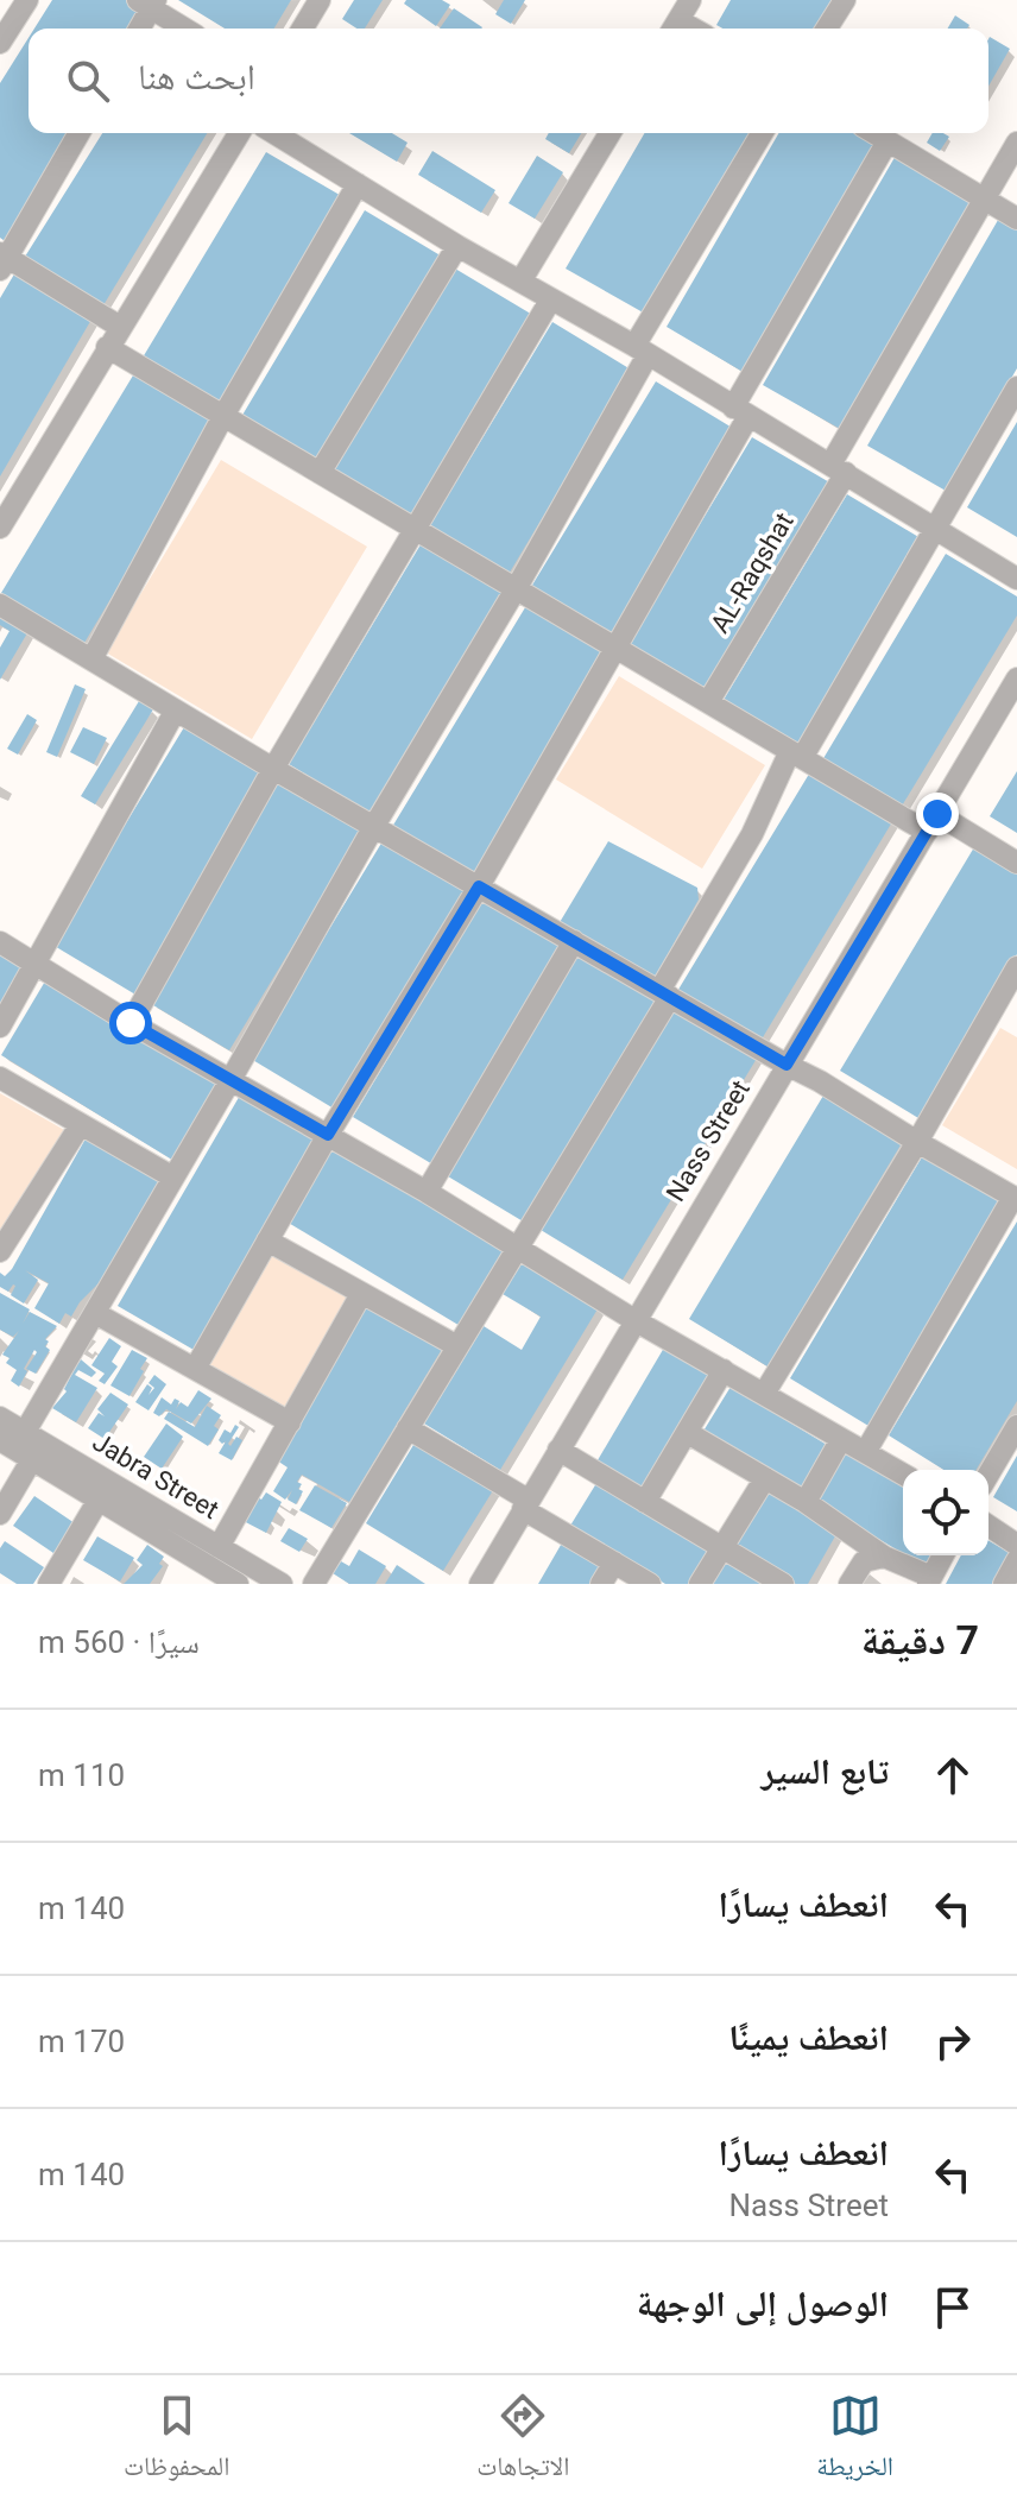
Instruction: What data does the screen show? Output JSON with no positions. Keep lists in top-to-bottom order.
{
  "streets": {
    "street": ["AL-Raqshat", "Nass Street", "Jabra Street"]
  },
  "page": {
    "search": "ابحث هنا",
    "heading": ["7 دقيقة", "سيرًا · 560 m"],
    "list": [
      ["تابع السير", "110 m"],
      ["انعطف يسارًا", "140 m"],
      ["انعطف يمينًا", "170 m"],
      ["انعطف يسارًا", "Nass Street", "140 m"],
      "الوصول إلى الوجهة"
    ],
    "nav": ["الخريطة", "الاتجاهات", "المحفوظات"]
  }
}
